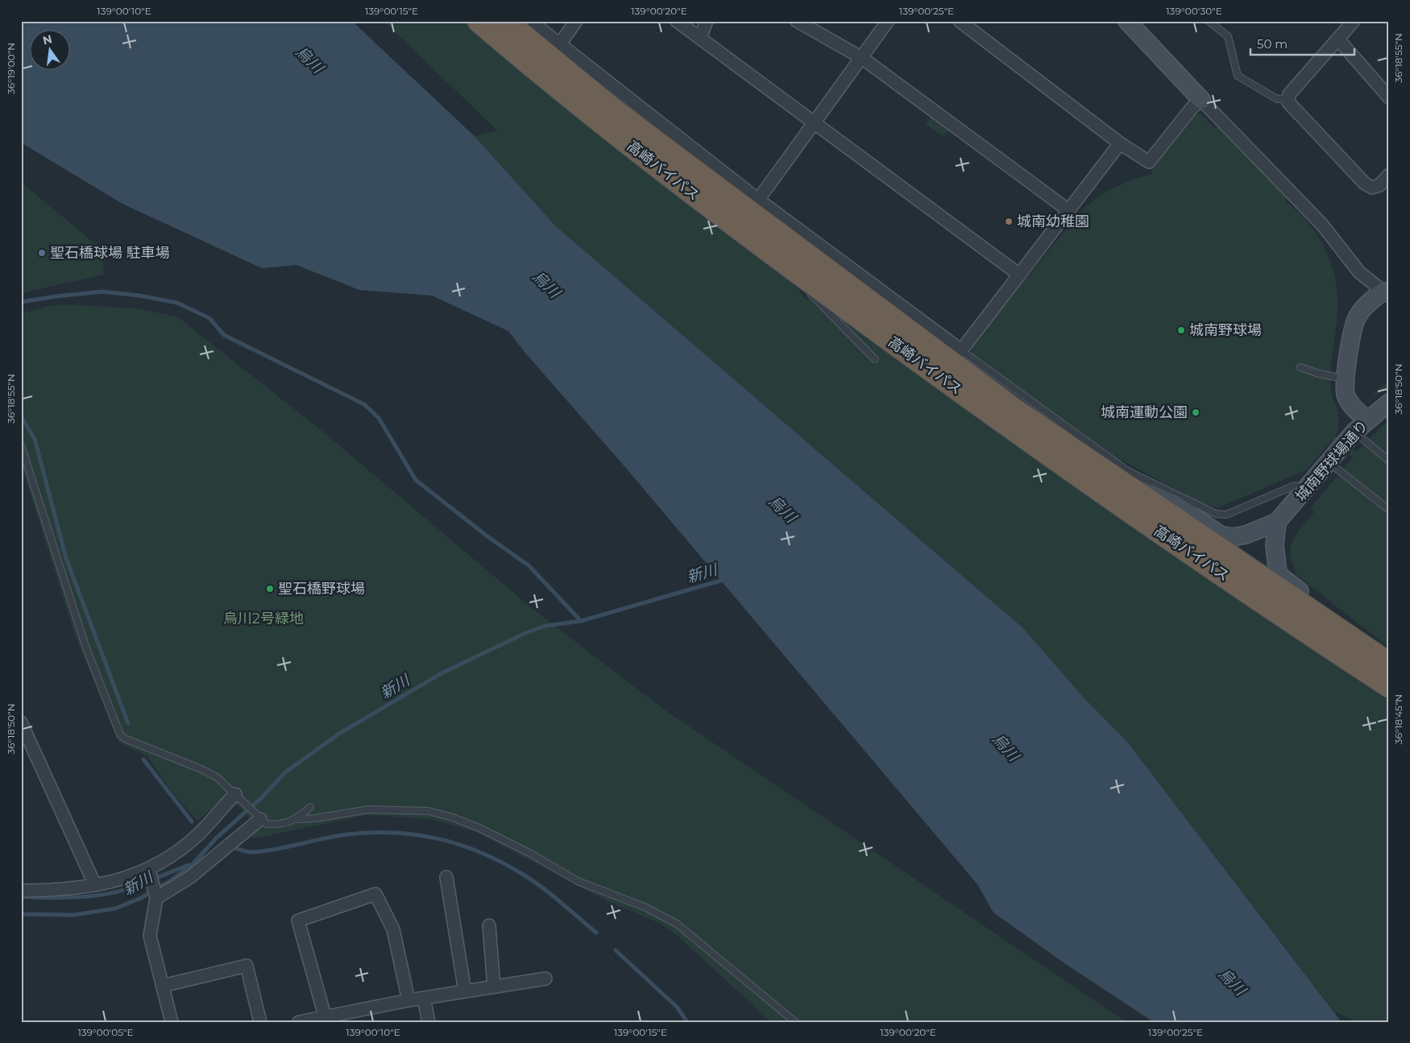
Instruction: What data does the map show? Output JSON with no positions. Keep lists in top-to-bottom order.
{
  "streets": {
    "highway": ["高崎バイパス"],
    "street": ["城南野球場通り"]
  },
  "water": ["烏川", "新川"],
  "parks": ["烏川2号緑地"],
  "places": [
    "城南幼稚園",
    "聖石橋球場 駐車場",
    "城南野球場",
    "城南運動公園",
    "聖石橋野球場"
  ],
  "scale_bar": "50 m",
  "north": "top",
  "coordinates": [
    "139°00'10\"E",
    "139°00'15\"E",
    "139°00'20\"E",
    "139°00'25\"E",
    "139°00'30\"E",
    "36°18'55\"N",
    "36°19'00\"N",
    "36°18'50\"N",
    "36°18'45\"N",
    "139°00'05\"E"
  ]
}
